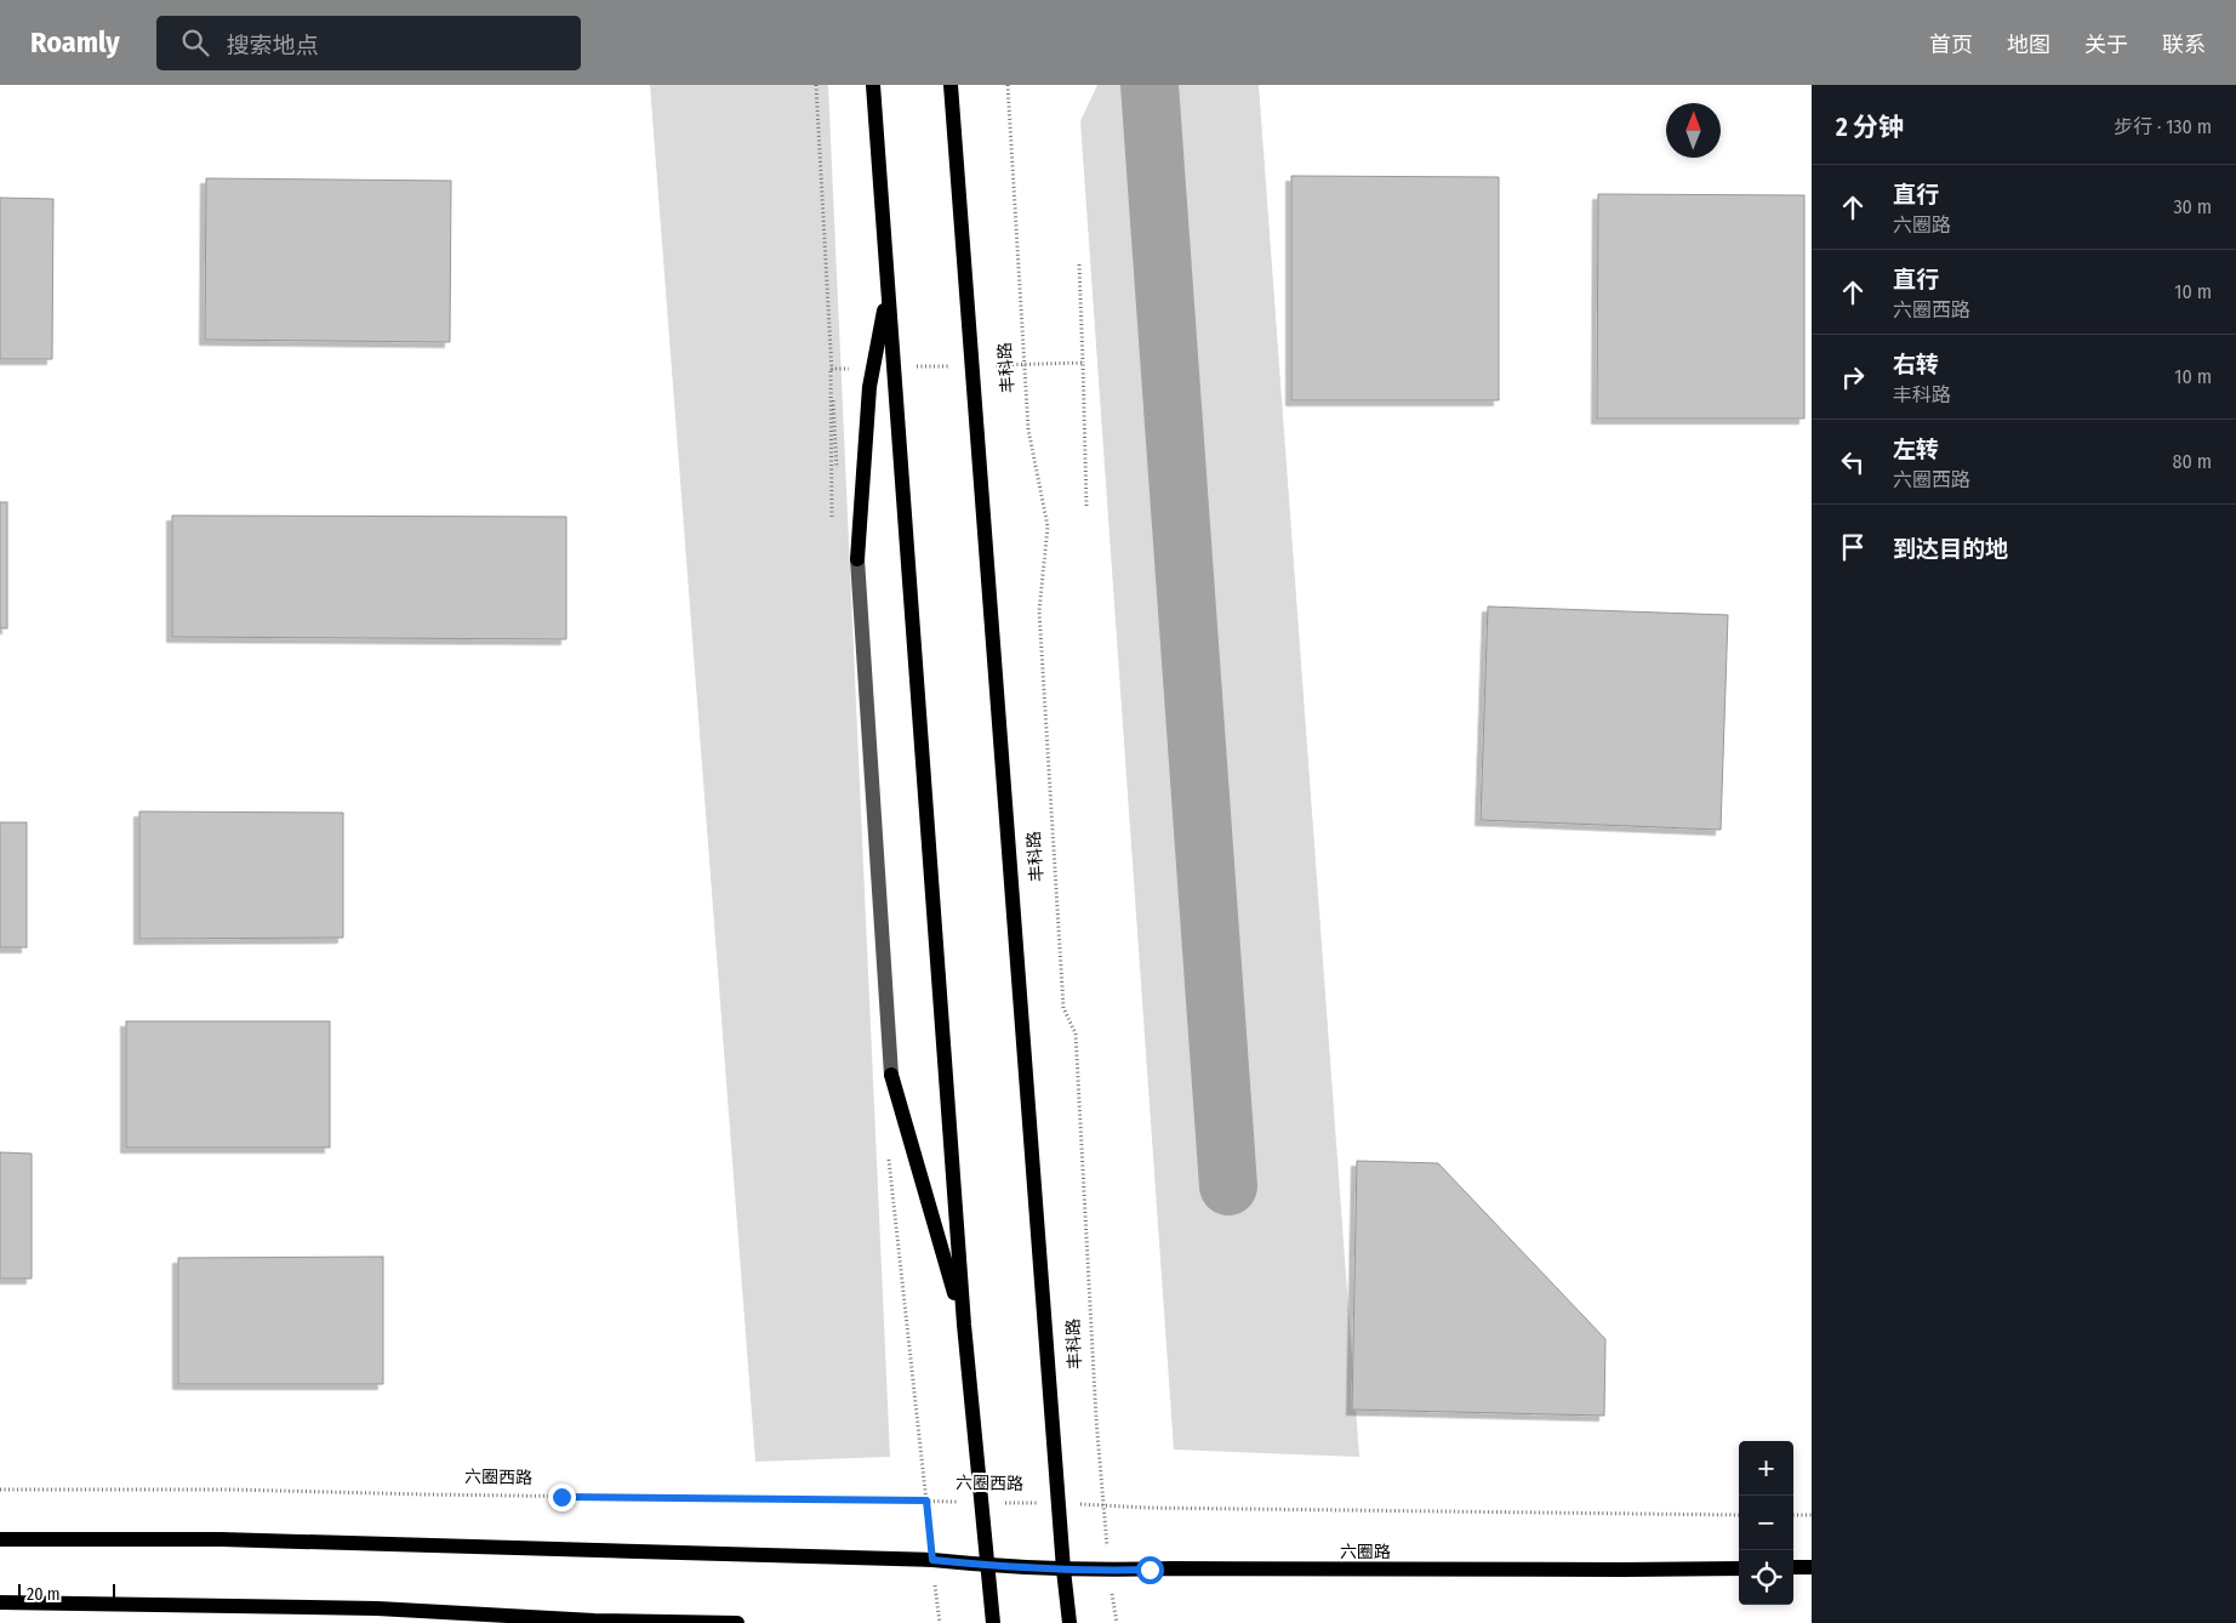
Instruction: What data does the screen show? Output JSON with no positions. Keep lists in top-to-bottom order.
{
  "streets": {
    "main road": ["丰科路", "六圈路"],
    "path": ["六圈西路"]
  },
  "crossings": [
    ["丰科路", "六圈西路"],
    ["丰科路", "六圈路"]
  ],
  "scale_bar": "20 m",
  "north": "top",
  "page": {
    "header": "Roamly",
    "search": "搜索地点",
    "nav": [
      "首页",
      "地图",
      "关于",
      "联系"
    ],
    "heading": ["2 分钟", "步行 · 130 m"],
    "list": [
      ["直行", "六圈路", "30 m"],
      ["直行", "六圈西路", "10 m"],
      ["右转", "丰科路", "10 m"],
      ["左转", "六圈西路", "80 m"],
      "到达目的地"
    ],
    "map_buttons": ["+", "−"],
    "scale": "20 m"
  }
}
